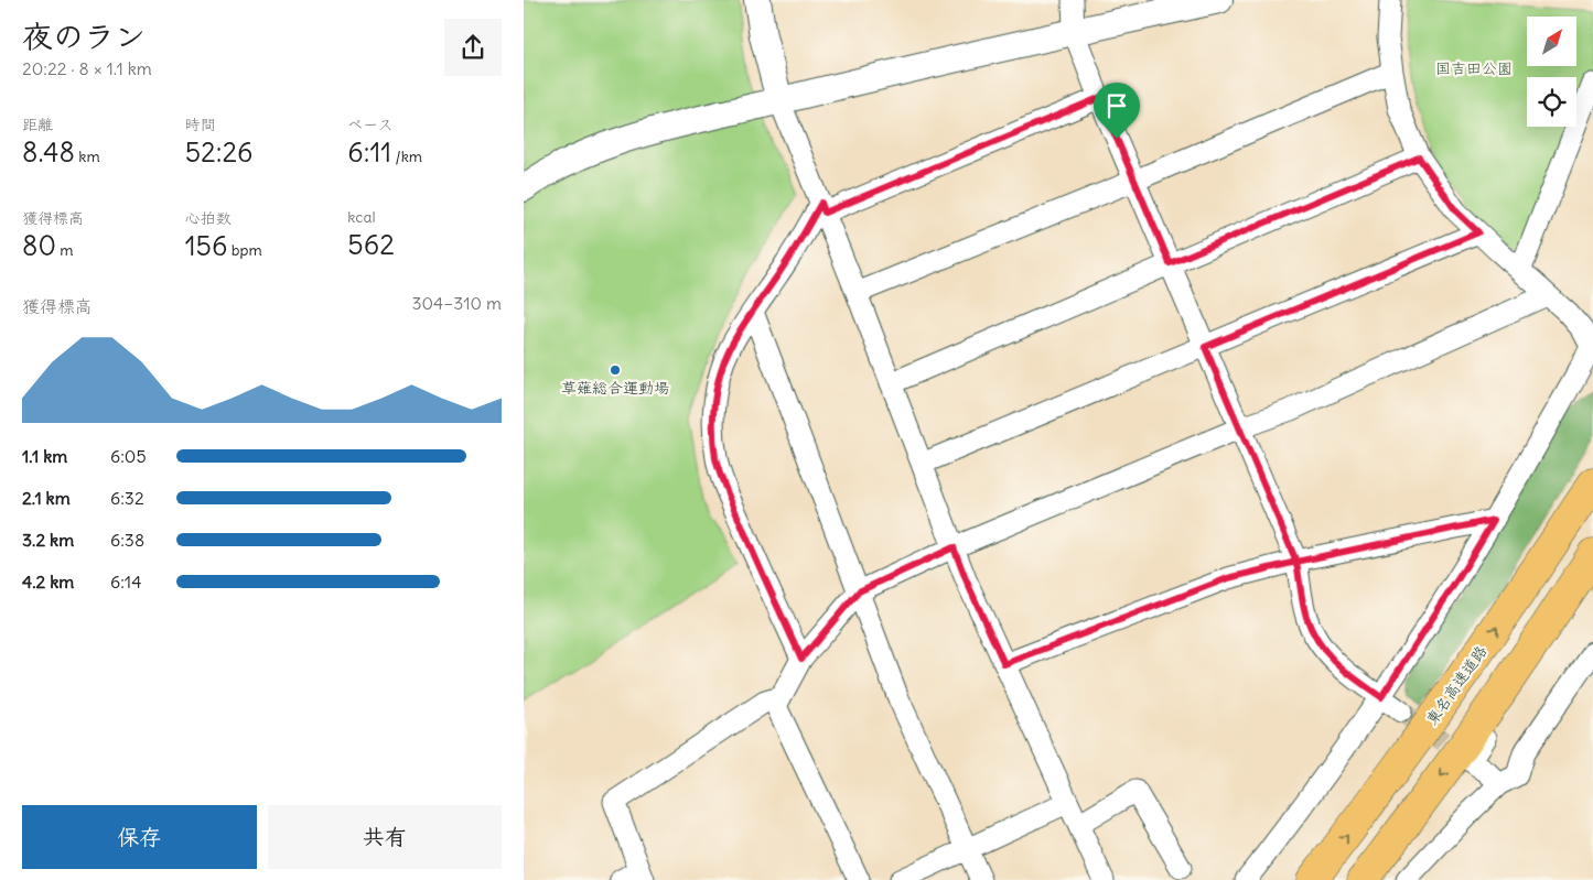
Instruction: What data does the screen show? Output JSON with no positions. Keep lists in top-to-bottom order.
{
  "streets": {
    "highway": ["東名高速道路"]
  },
  "parks": ["国吉田公園"],
  "places": ["草薙総合運動場"],
  "north": "top right",
  "page": {
    "heading": ["夜のラン", "20:22 · 8 × 1.1 km"],
    "stats": [
      ["距離", "8.48 km"],
      ["時間", "52:26"],
      ["ペース", "6:11 /km"],
      ["獲得標高", "80 m"],
      ["心拍数", "156 bpm"],
      ["kcal", "562"]
    ],
    "chart": ["獲得標高", "304–310 m"],
    "list": [
      {
        "name": "1.1 km",
        "note": "6:05"
      },
      {
        "name": "2.1 km",
        "note": "6:32"
      },
      {
        "name": "3.2 km",
        "note": "6:38"
      },
      {
        "name": "4.2 km",
        "note": "6:14"
      }
    ],
    "buttons": ["保存", "共有"]
  }
}
